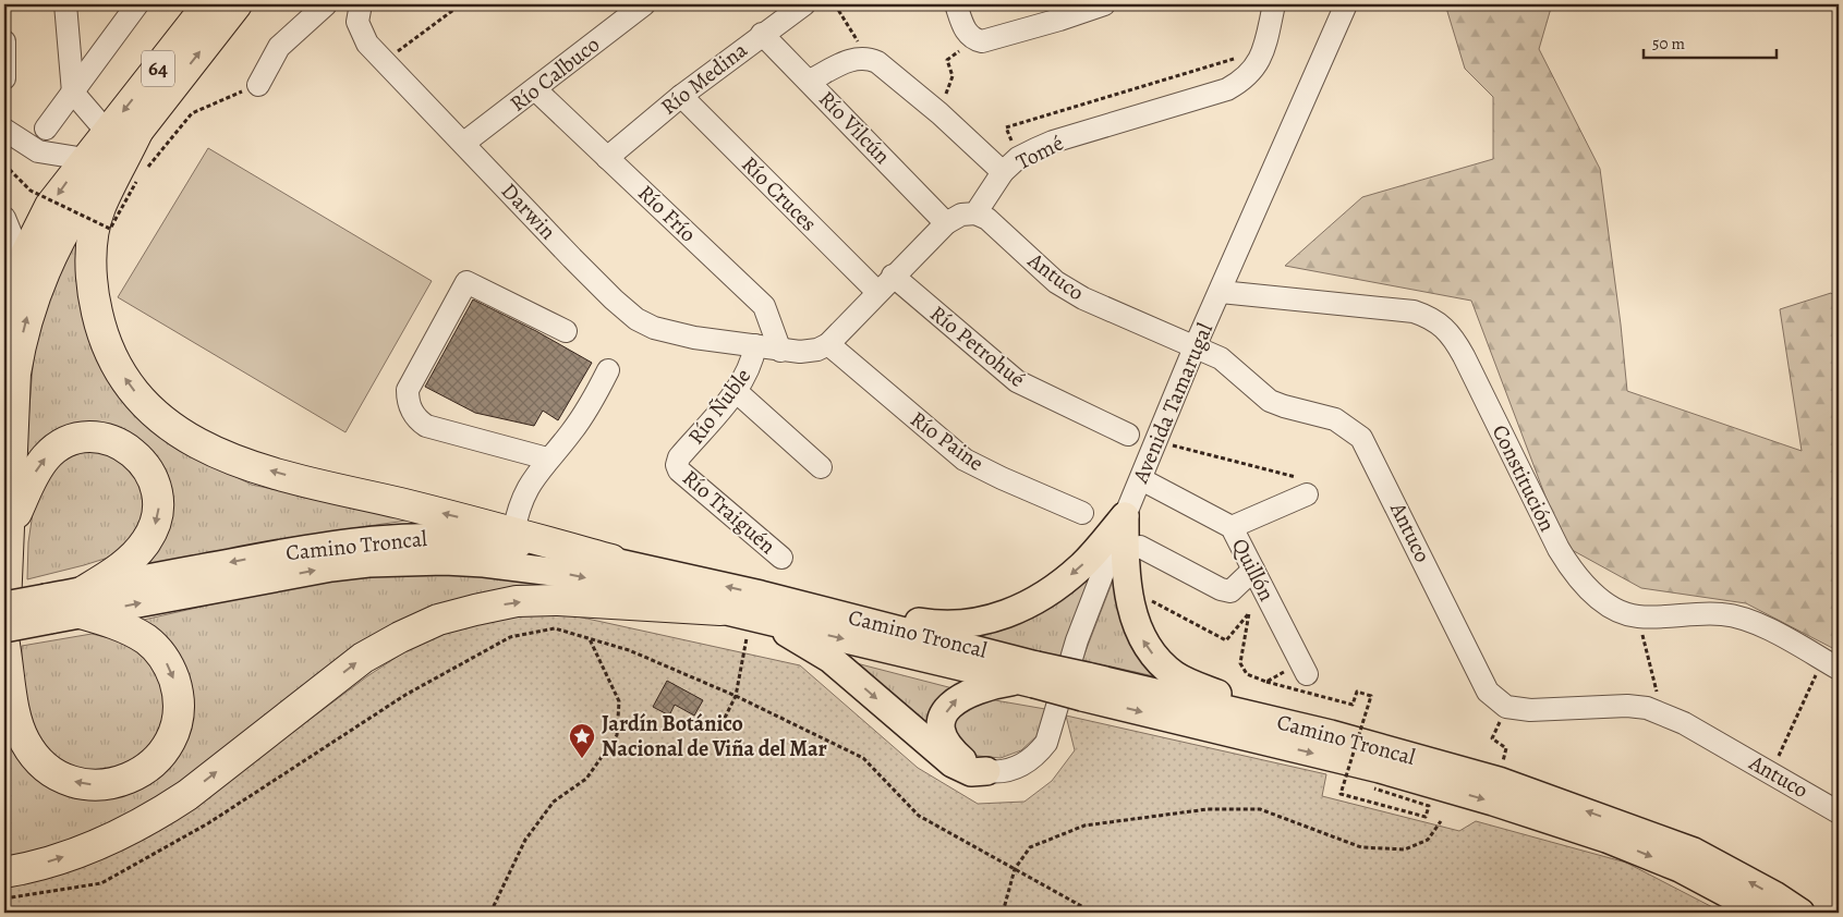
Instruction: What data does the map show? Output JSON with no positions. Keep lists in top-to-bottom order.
{
  "streets": {
    "highway": ["64"],
    "main road": ["Camino Troncal"],
    "street": [
      "Río Calbuco",
      "Río Medina",
      "Río Vilcún",
      "Tomé",
      "Río Cruces",
      "Darwin",
      "Río Frío",
      "Antuco",
      "Río Petrohué",
      "Avenida Tamarugal",
      "Río Ñuble",
      "Río Paine",
      "Constitución",
      "Río Traiguén",
      "Quillón"
    ]
  },
  "crossings": [
    ["64", "Camino Troncal"],
    ["Río Calbuco", "Darwin"],
    ["Río Calbuco", "Río Frío"],
    ["Río Medina", "Río Vilcún"],
    ["Río Medina", "Río Cruces"],
    ["Río Medina", "Río Frío"],
    ["Tomé", "Antuco"],
    ["Darwin", "Río Ñuble"],
    ["Antuco", "Avenida Tamarugal"],
    ["Avenida Tamarugal", "Constitución"],
    ["Avenida Tamarugal", "Quillón"],
    ["Río Ñuble", "Río Traiguén"]
  ],
  "places": {
    "place": ["Jardín Botánico Nacional de Viña del Mar"]
  },
  "scale_bar": "50 m"
}
